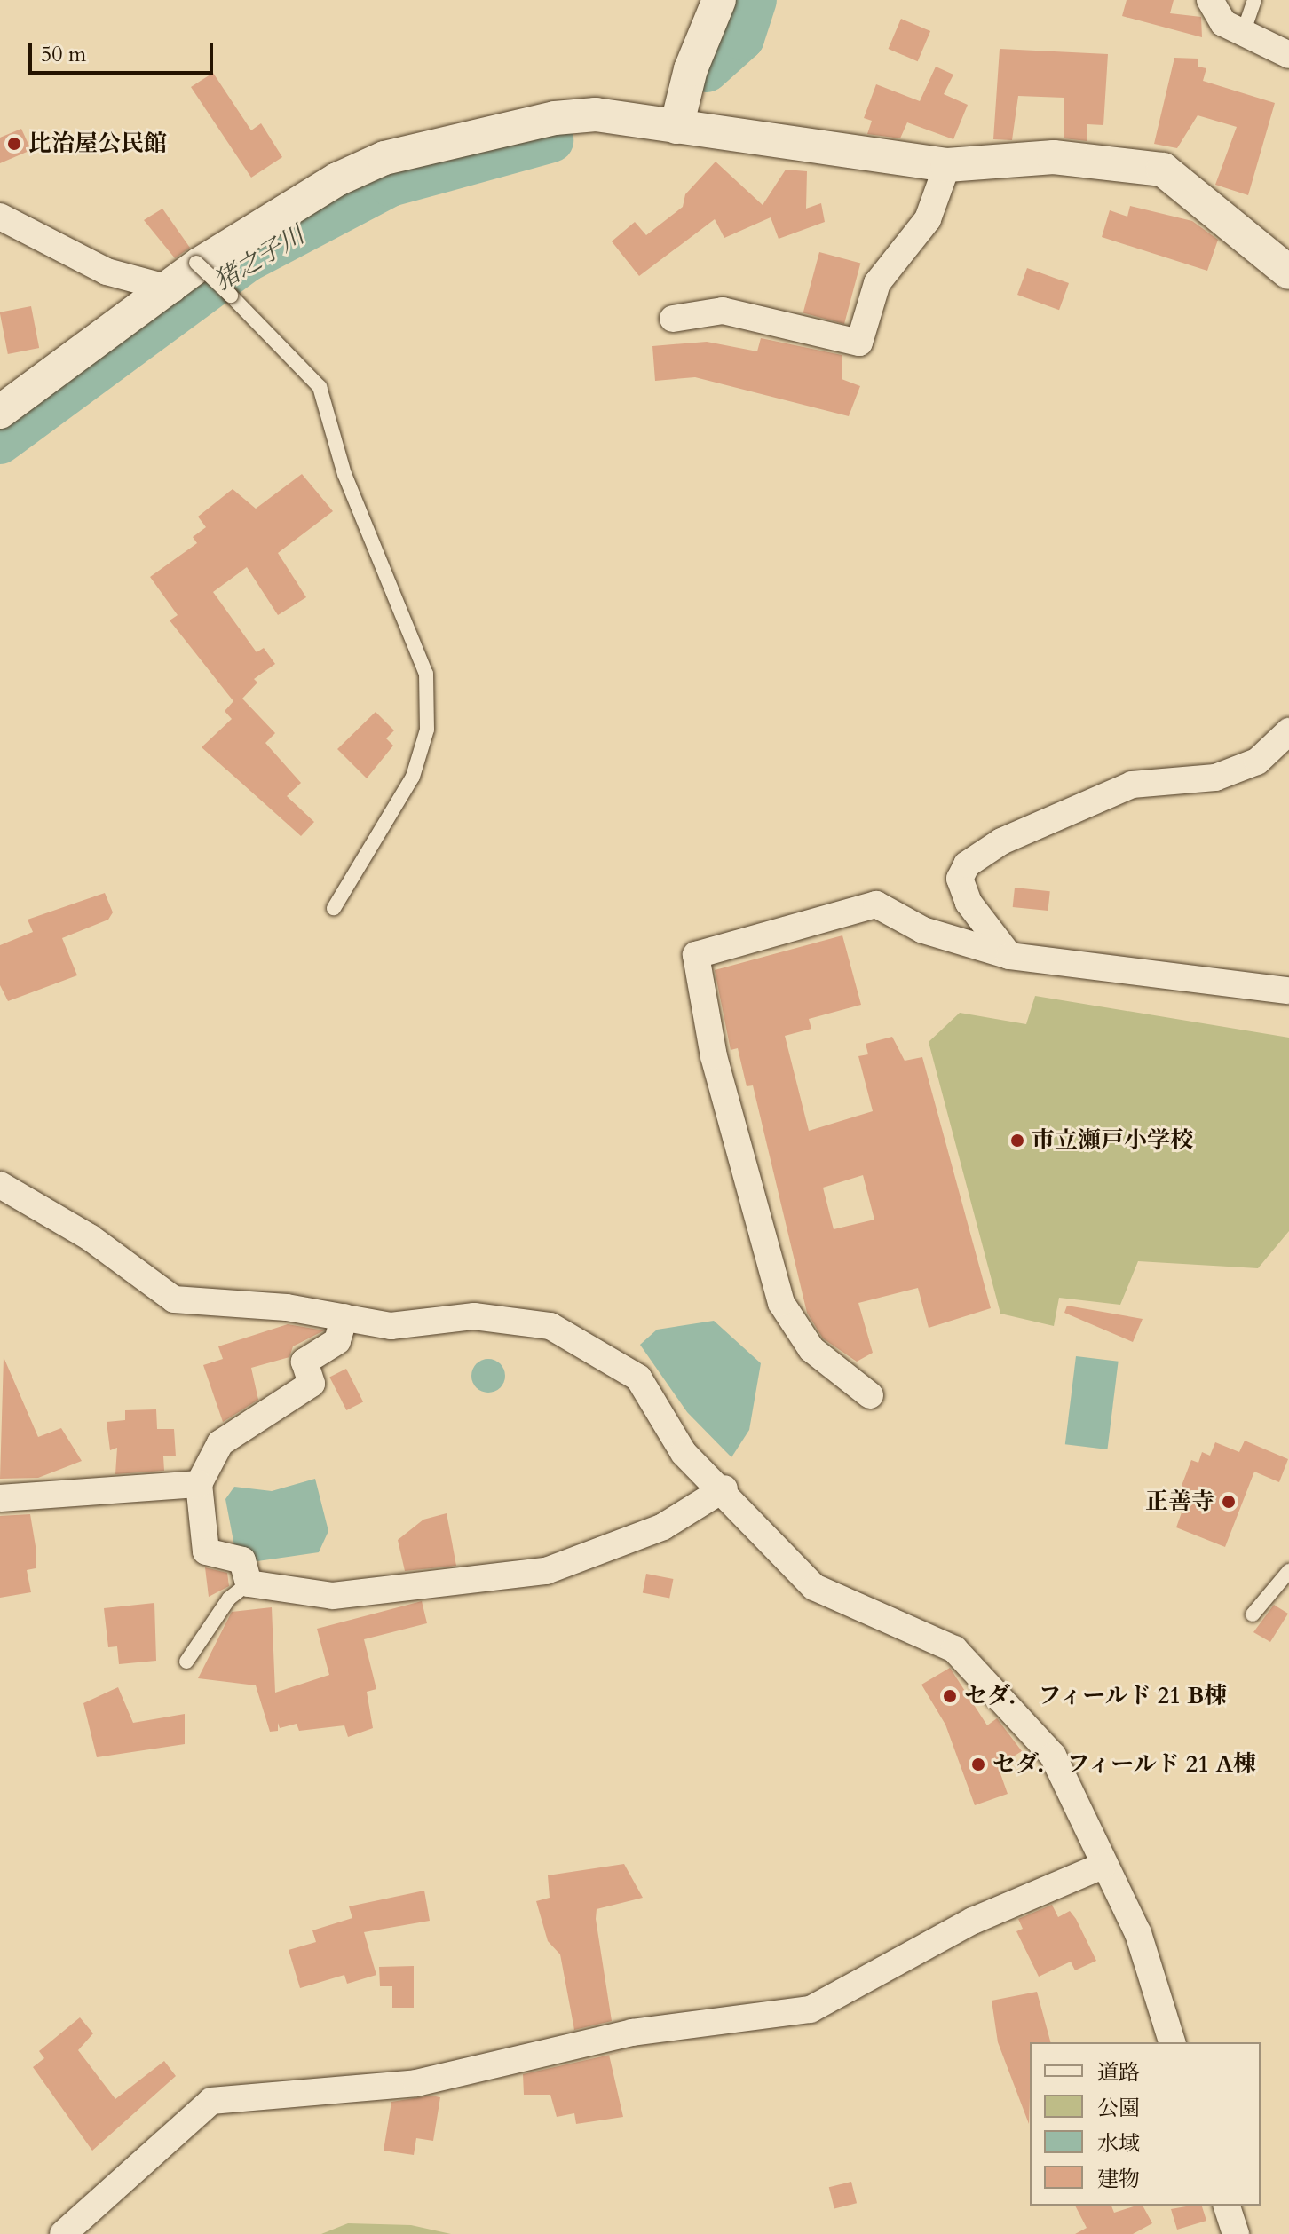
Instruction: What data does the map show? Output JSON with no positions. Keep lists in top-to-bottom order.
{
  "water": ["猪之子川"],
  "places": [
    "比治屋公民館",
    "市立瀬戸小学校",
    "正善寺",
    "セダ． フィールド 21 B棟",
    "セダ． フィールド 21 A棟"
  ],
  "legend": [
    "道路",
    "公園",
    "水域",
    "建物"
  ],
  "scale_bar": "50 m"
}
